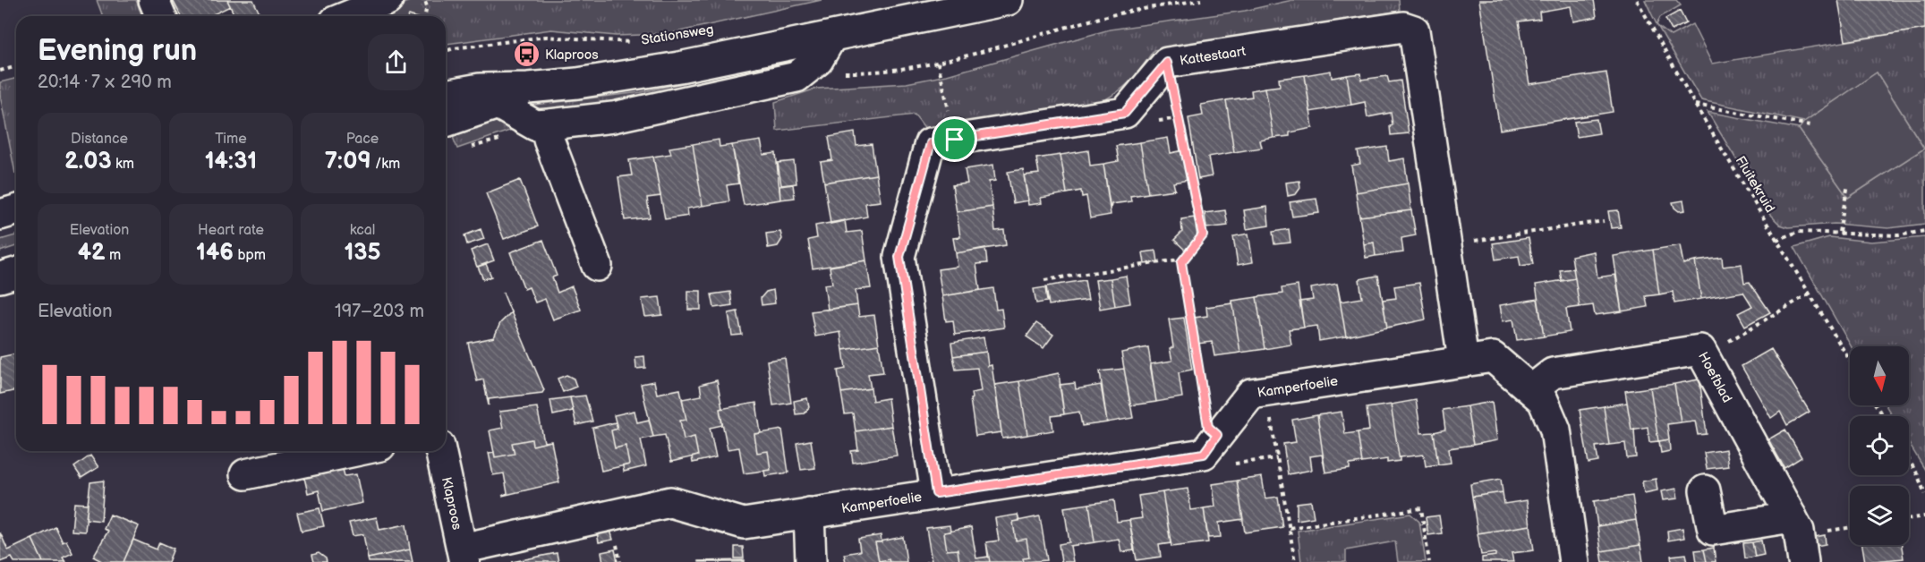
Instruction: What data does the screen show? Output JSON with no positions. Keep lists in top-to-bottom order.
{
  "streets": {
    "street": [
      "Kattestaart",
      "Hoefblad",
      "Kamperfoelie",
      "Klaproos"
    ],
    "path": ["Stationsweg", "Fluitekruid"]
  },
  "crossings": [
    ["Kattestaart", "Kamperfoelie"],
    ["Hoefblad", "Kamperfoelie"],
    ["Kamperfoelie", "Klaproos"]
  ],
  "places": {
    "bus stop": ["Klaproos"]
  },
  "north": "bottom",
  "page": {
    "heading": ["Evening run", "20:14 · 7 × 290 m"],
    "stats": [
      ["Distance", "2.03 km"],
      ["Time", "14:31"],
      ["Pace", "7:09 /km"],
      ["Elevation", "42 m"],
      ["Heart rate", "146 bpm"],
      ["kcal", "135"]
    ],
    "chart": ["Elevation", "197–203 m"]
  }
}
